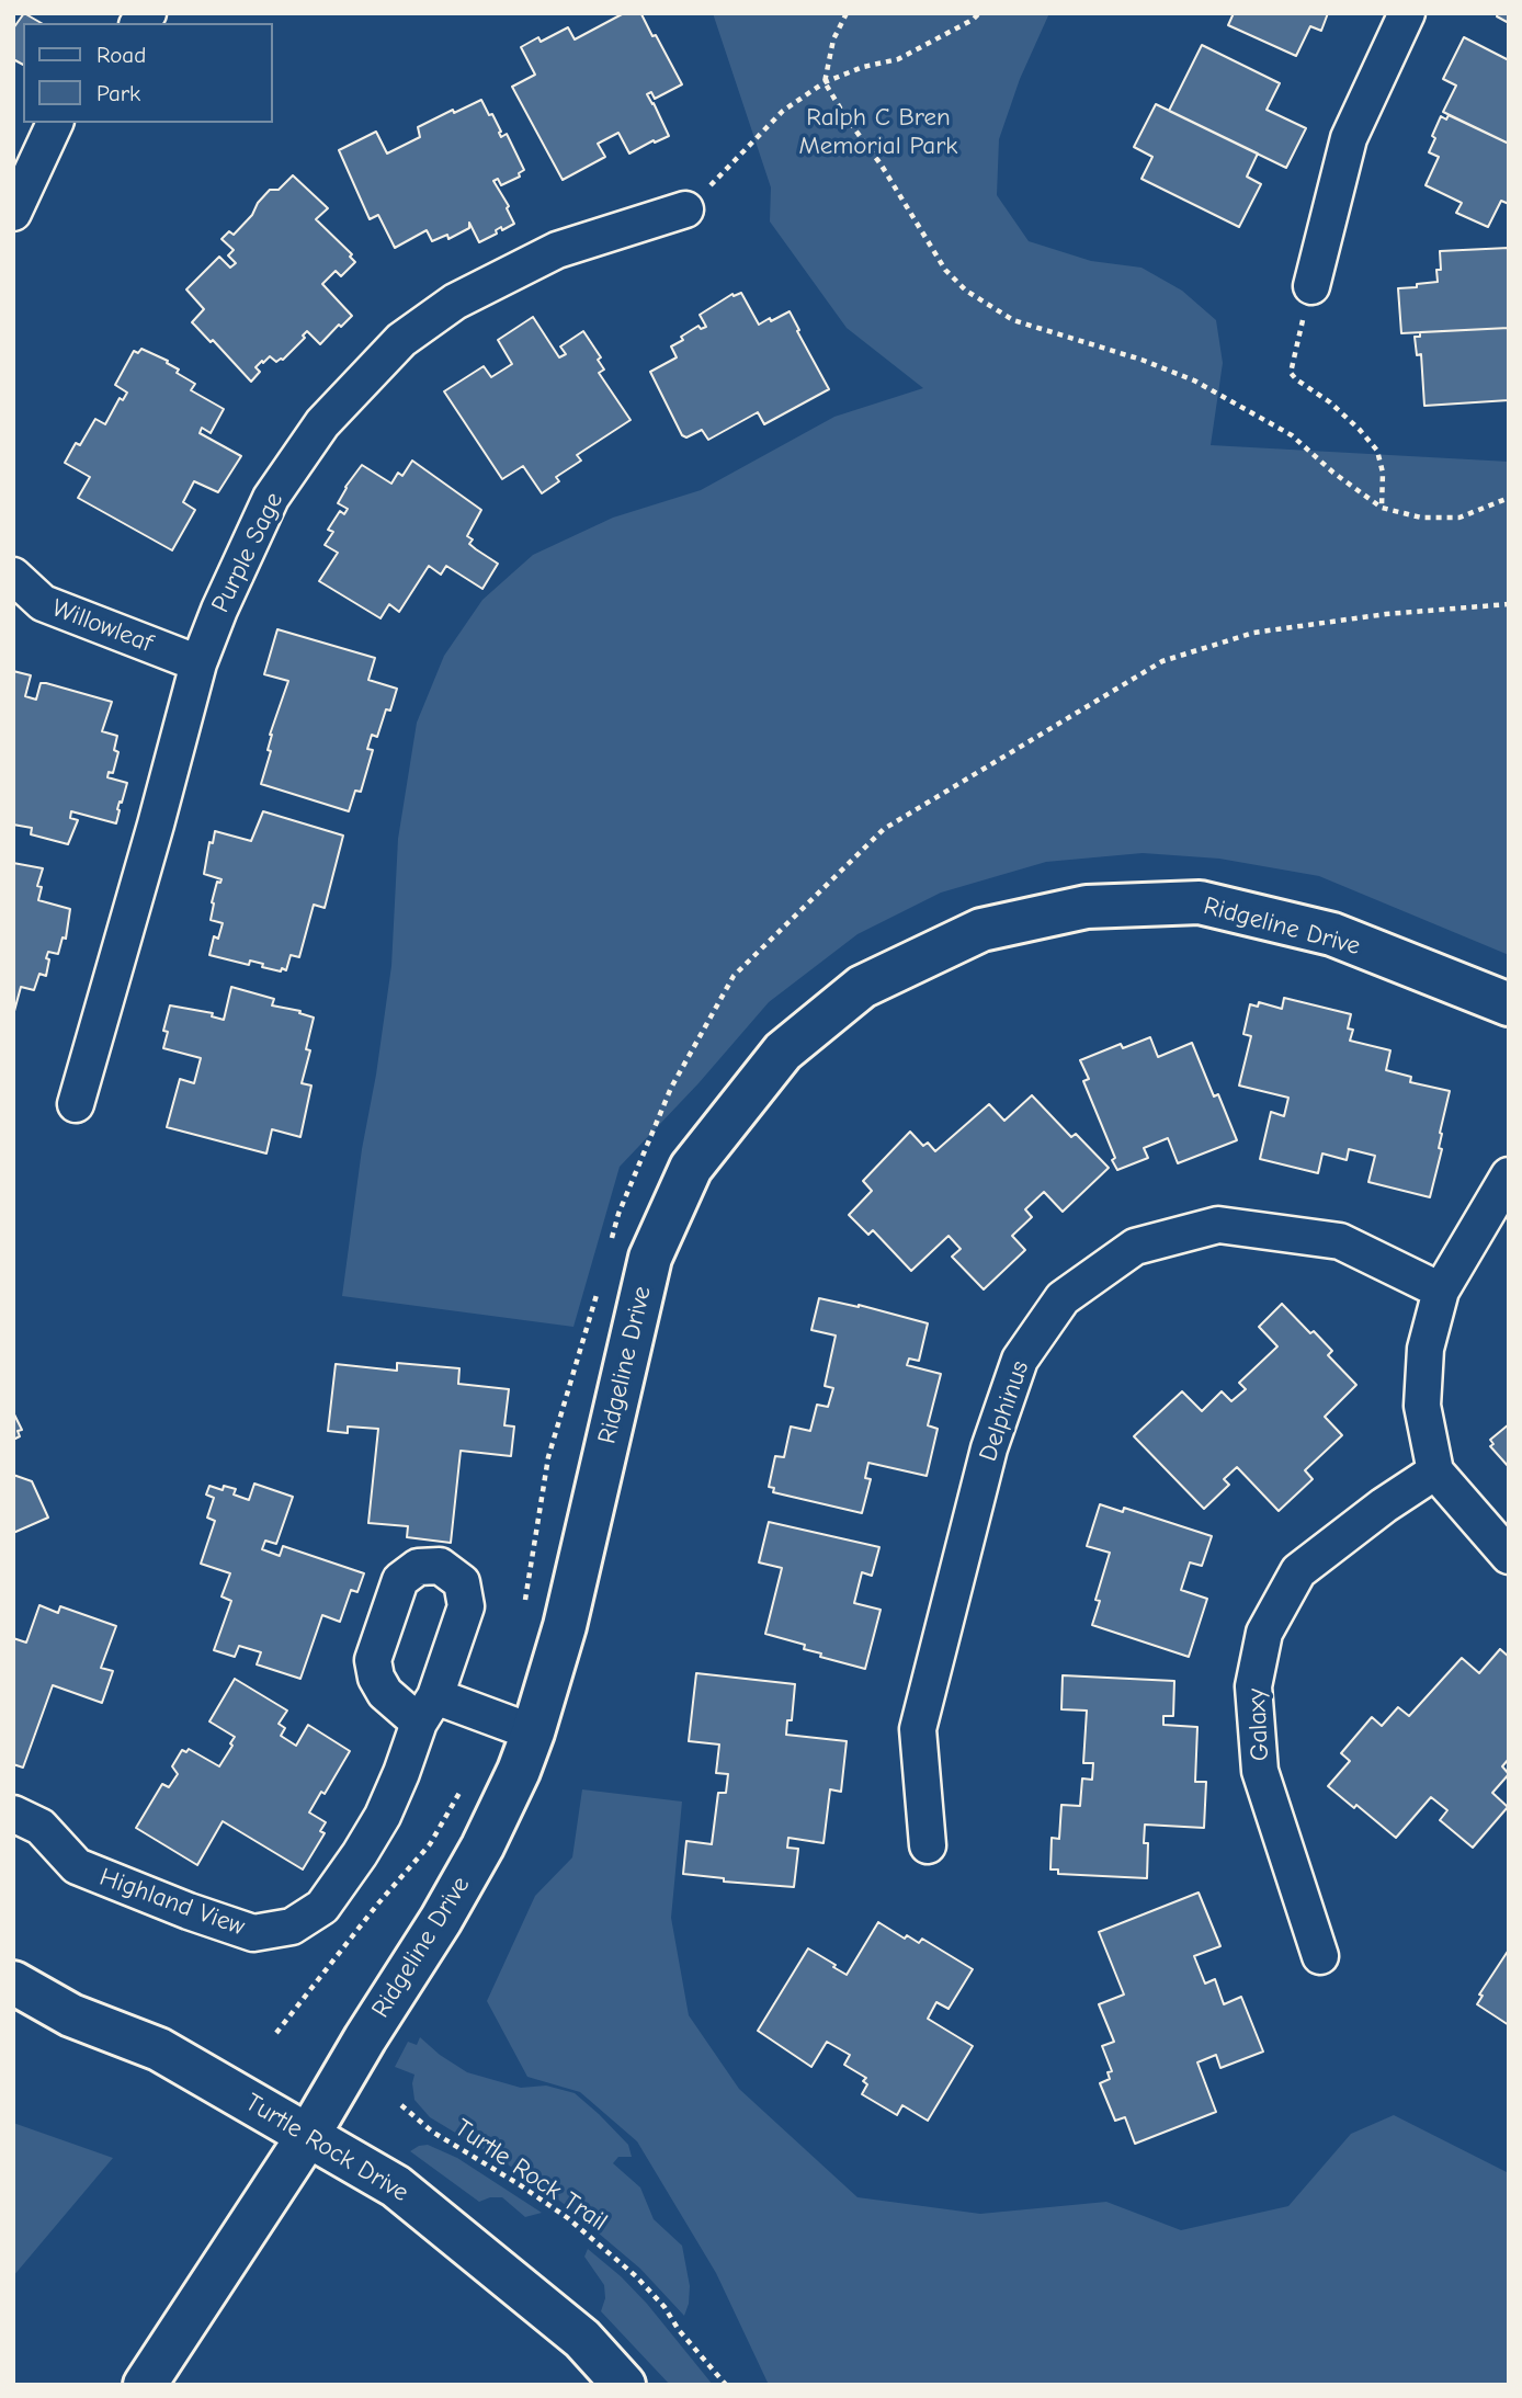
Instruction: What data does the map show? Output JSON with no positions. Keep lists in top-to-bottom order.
{
  "streets": {
    "street": [
      "Purple Sage",
      "Willowleaf",
      "Ridgeline Drive",
      "Delphinus",
      "Galaxy",
      "Highland View",
      "Turtle Rock Drive"
    ],
    "path": ["Turtle Rock Trail"]
  },
  "crossings": [
    ["Purple Sage", "Willowleaf"],
    ["Ridgeline Drive", "Highland View"],
    ["Ridgeline Drive", "Turtle Rock Drive"]
  ],
  "parks": ["Ralph C Bren Memorial Park"],
  "legend": ["Road", "Park"]
}
